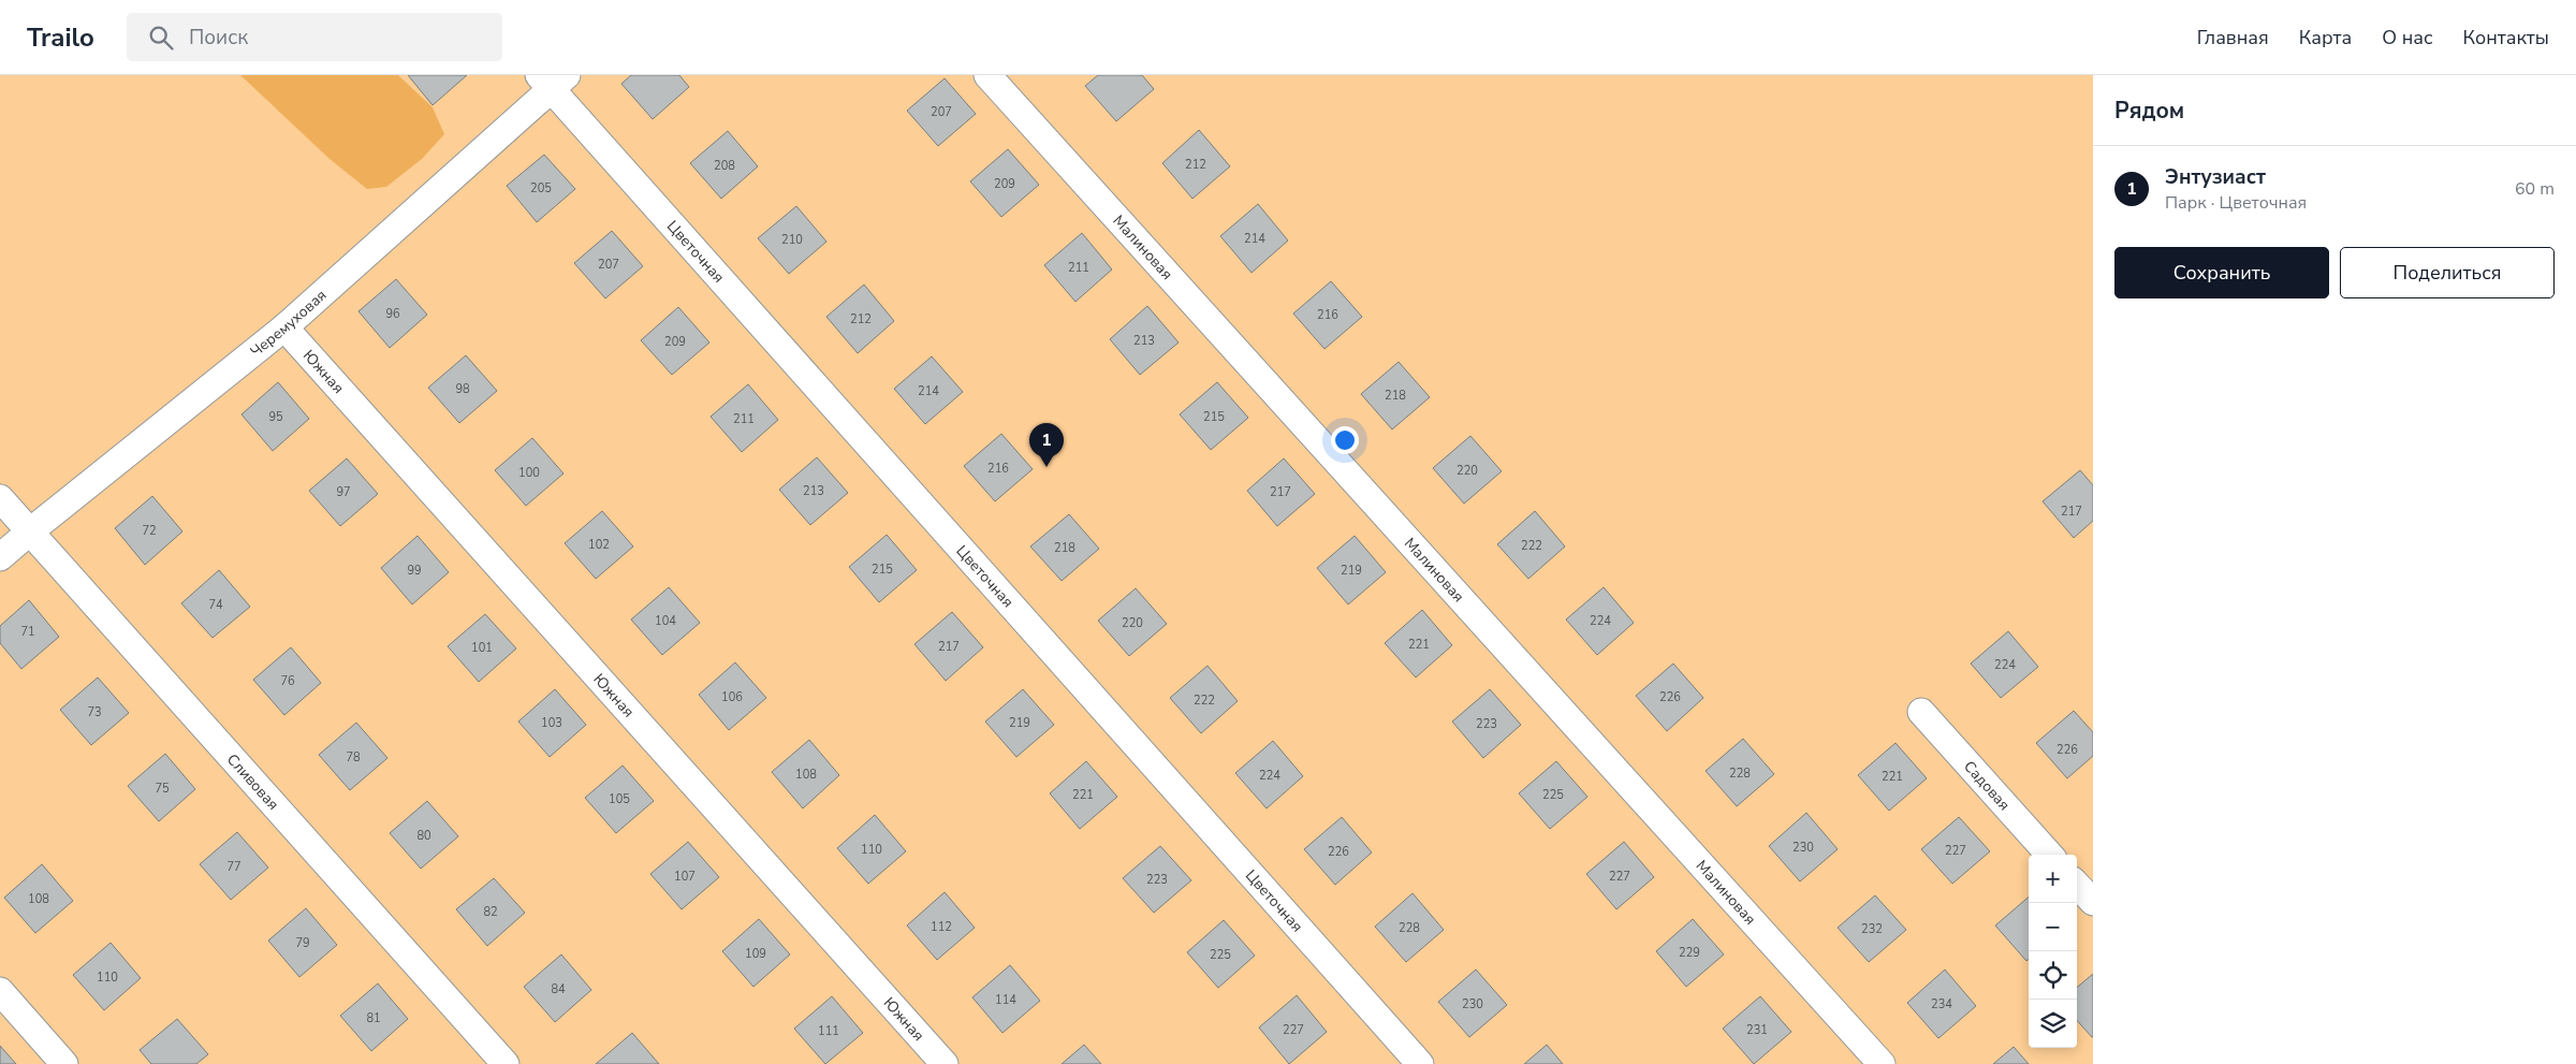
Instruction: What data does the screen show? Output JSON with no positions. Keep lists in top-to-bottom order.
{
  "streets": {
    "street": [
      "Малиновая",
      "Цветочная",
      "Черемуховая",
      "Южная",
      "Сливовая",
      "Садовая"
    ]
  },
  "crossings": [
    ["Цветочная", "Черемуховая"],
    ["Черемуховая", "Южная"],
    ["Черемуховая", "Сливовая"]
  ],
  "house_numbers": [
    "207",
    "212",
    "208",
    "209",
    "205",
    "214",
    "210",
    "207",
    "211",
    "96",
    "216",
    "212",
    "213",
    "209",
    "98",
    "214",
    "218",
    "95",
    "215",
    "211",
    "216",
    "220",
    "100",
    "213",
    "97",
    "217",
    "217",
    "72",
    "102",
    "222",
    "218",
    "215",
    "99",
    "219",
    "74",
    "104",
    "224",
    "220",
    "71",
    "221",
    "217",
    "101",
    "224",
    "76",
    "106",
    "226",
    "222",
    "73",
    "103",
    "219",
    "223",
    "226",
    "78",
    "228",
    "108",
    "224",
    "221",
    "75",
    "221",
    "225",
    "105",
    "80",
    "230",
    "110",
    "227",
    "226",
    "77",
    "107",
    "227",
    "223",
    "108",
    "82",
    "112",
    "228",
    "232",
    "79",
    "229",
    "109",
    "225",
    "110",
    "84",
    "114",
    "230",
    "234",
    "81",
    "227",
    "231",
    "111"
  ],
  "page": {
    "header": "Trailo",
    "search": "Поиск",
    "nav": [
      "Главная",
      "Карта",
      "О нас",
      "Контакты"
    ],
    "heading": "Рядом",
    "list": [
      {
        "mark": "1",
        "name": "Энтузиаст",
        "note": "Парк · Цветочная",
        "value": "60 m"
      }
    ],
    "buttons": ["Сохранить", "Поделиться"],
    "pins": "1",
    "map_buttons": ["+", "−"]
  }
}
